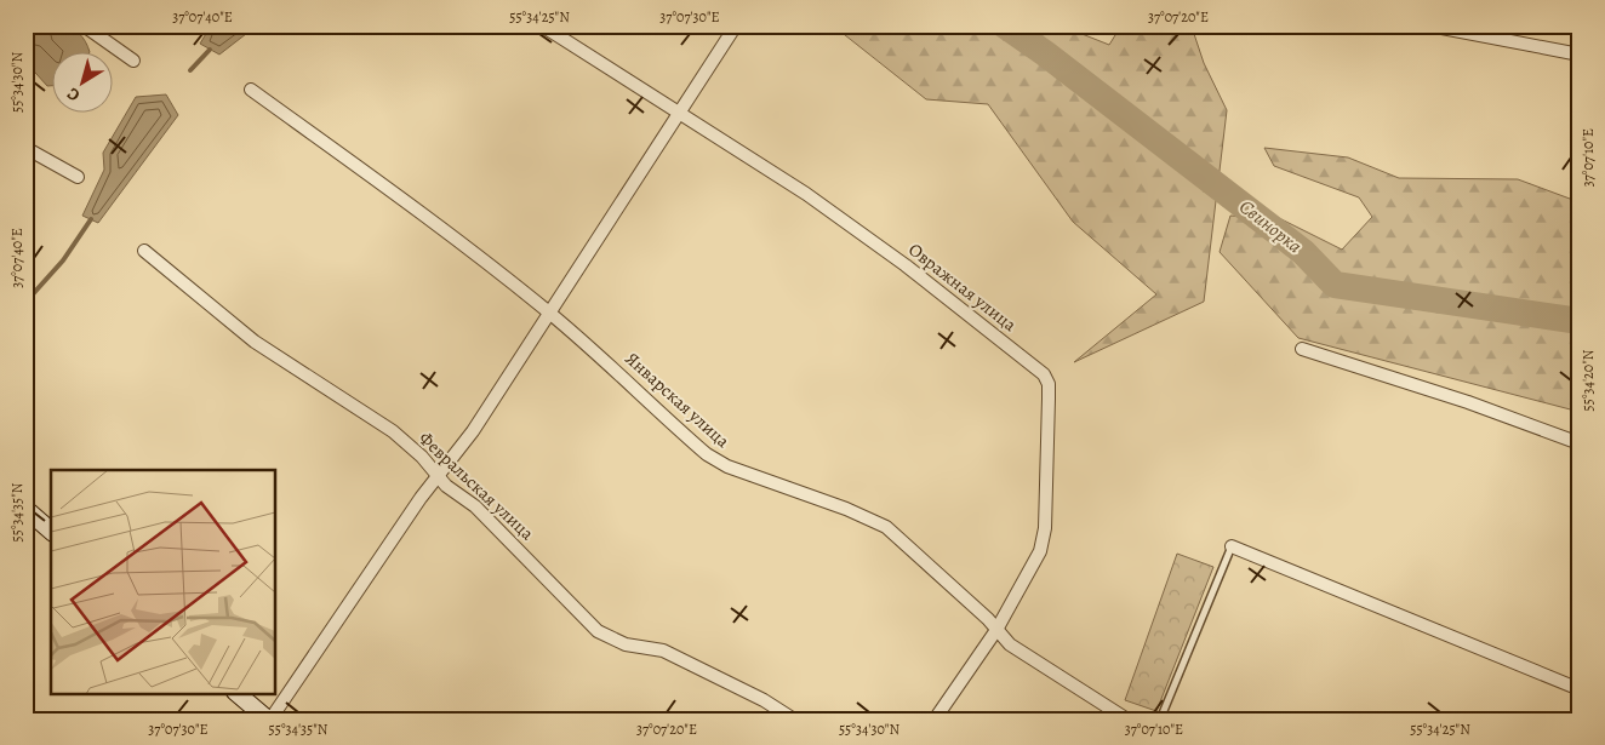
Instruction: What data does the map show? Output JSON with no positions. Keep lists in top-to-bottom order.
{
  "streets": {
    "street": ["Овражная улица", "Январская улица", "Февральская улица"]
  },
  "crossings": [
    ["Овражная улица", "Январская улица"]
  ],
  "water": ["Свинорка"],
  "north": "bottom left",
  "coordinates": [
    "37°07'40\"E",
    "55°34'25\"N",
    "37°07'30\"E",
    "37°07'20\"E",
    "55°34'30\"N",
    "37°07'10\"E",
    "55°34'20\"N",
    "55°34'35\"N"
  ]
}
